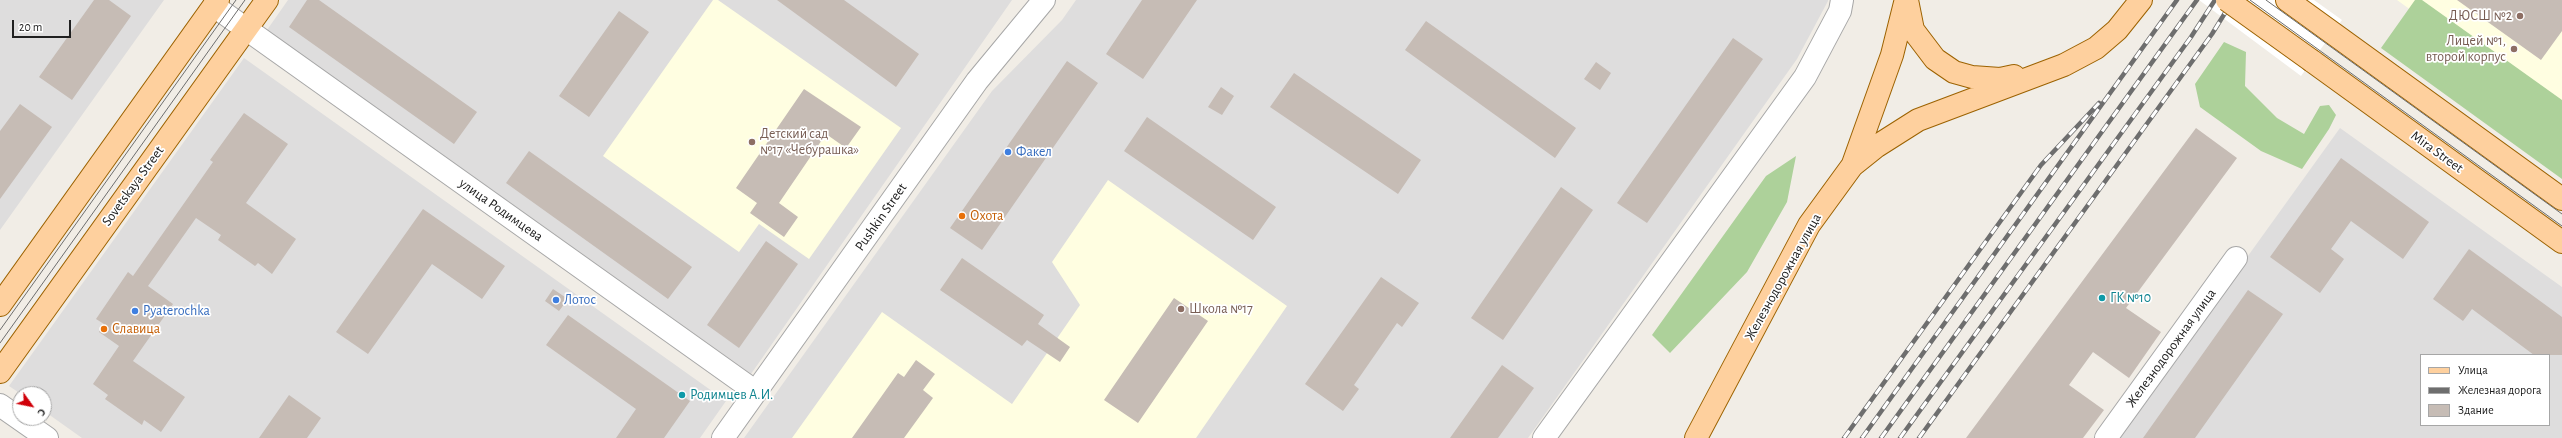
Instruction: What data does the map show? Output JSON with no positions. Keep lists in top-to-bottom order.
{
  "streets": {
    "main road": ["Mira Street", "Sovetskaya Street", "Железнодорожная улица"],
    "street": ["улица Родимцева", "Pushkin Street"]
  },
  "crossings": [
    ["Sovetskaya Street", "улица Родимцева"],
    ["улица Родимцева", "Pushkin Street"]
  ],
  "places": [
    "ДЮСШ №2",
    "Лицей №1, второй корпус",
    "Детский сад №17 «Чебурашка»",
    "Факел",
    "Охота",
    "ГК №10",
    "Лотос",
    "Школа №17",
    "Pyaterochka",
    "Славица",
    "Родимцев А.И."
  ],
  "legend": ["Улица", "Железная дорога", "Здание"],
  "scale_bar": "20 m",
  "north": "bottom right"
}
